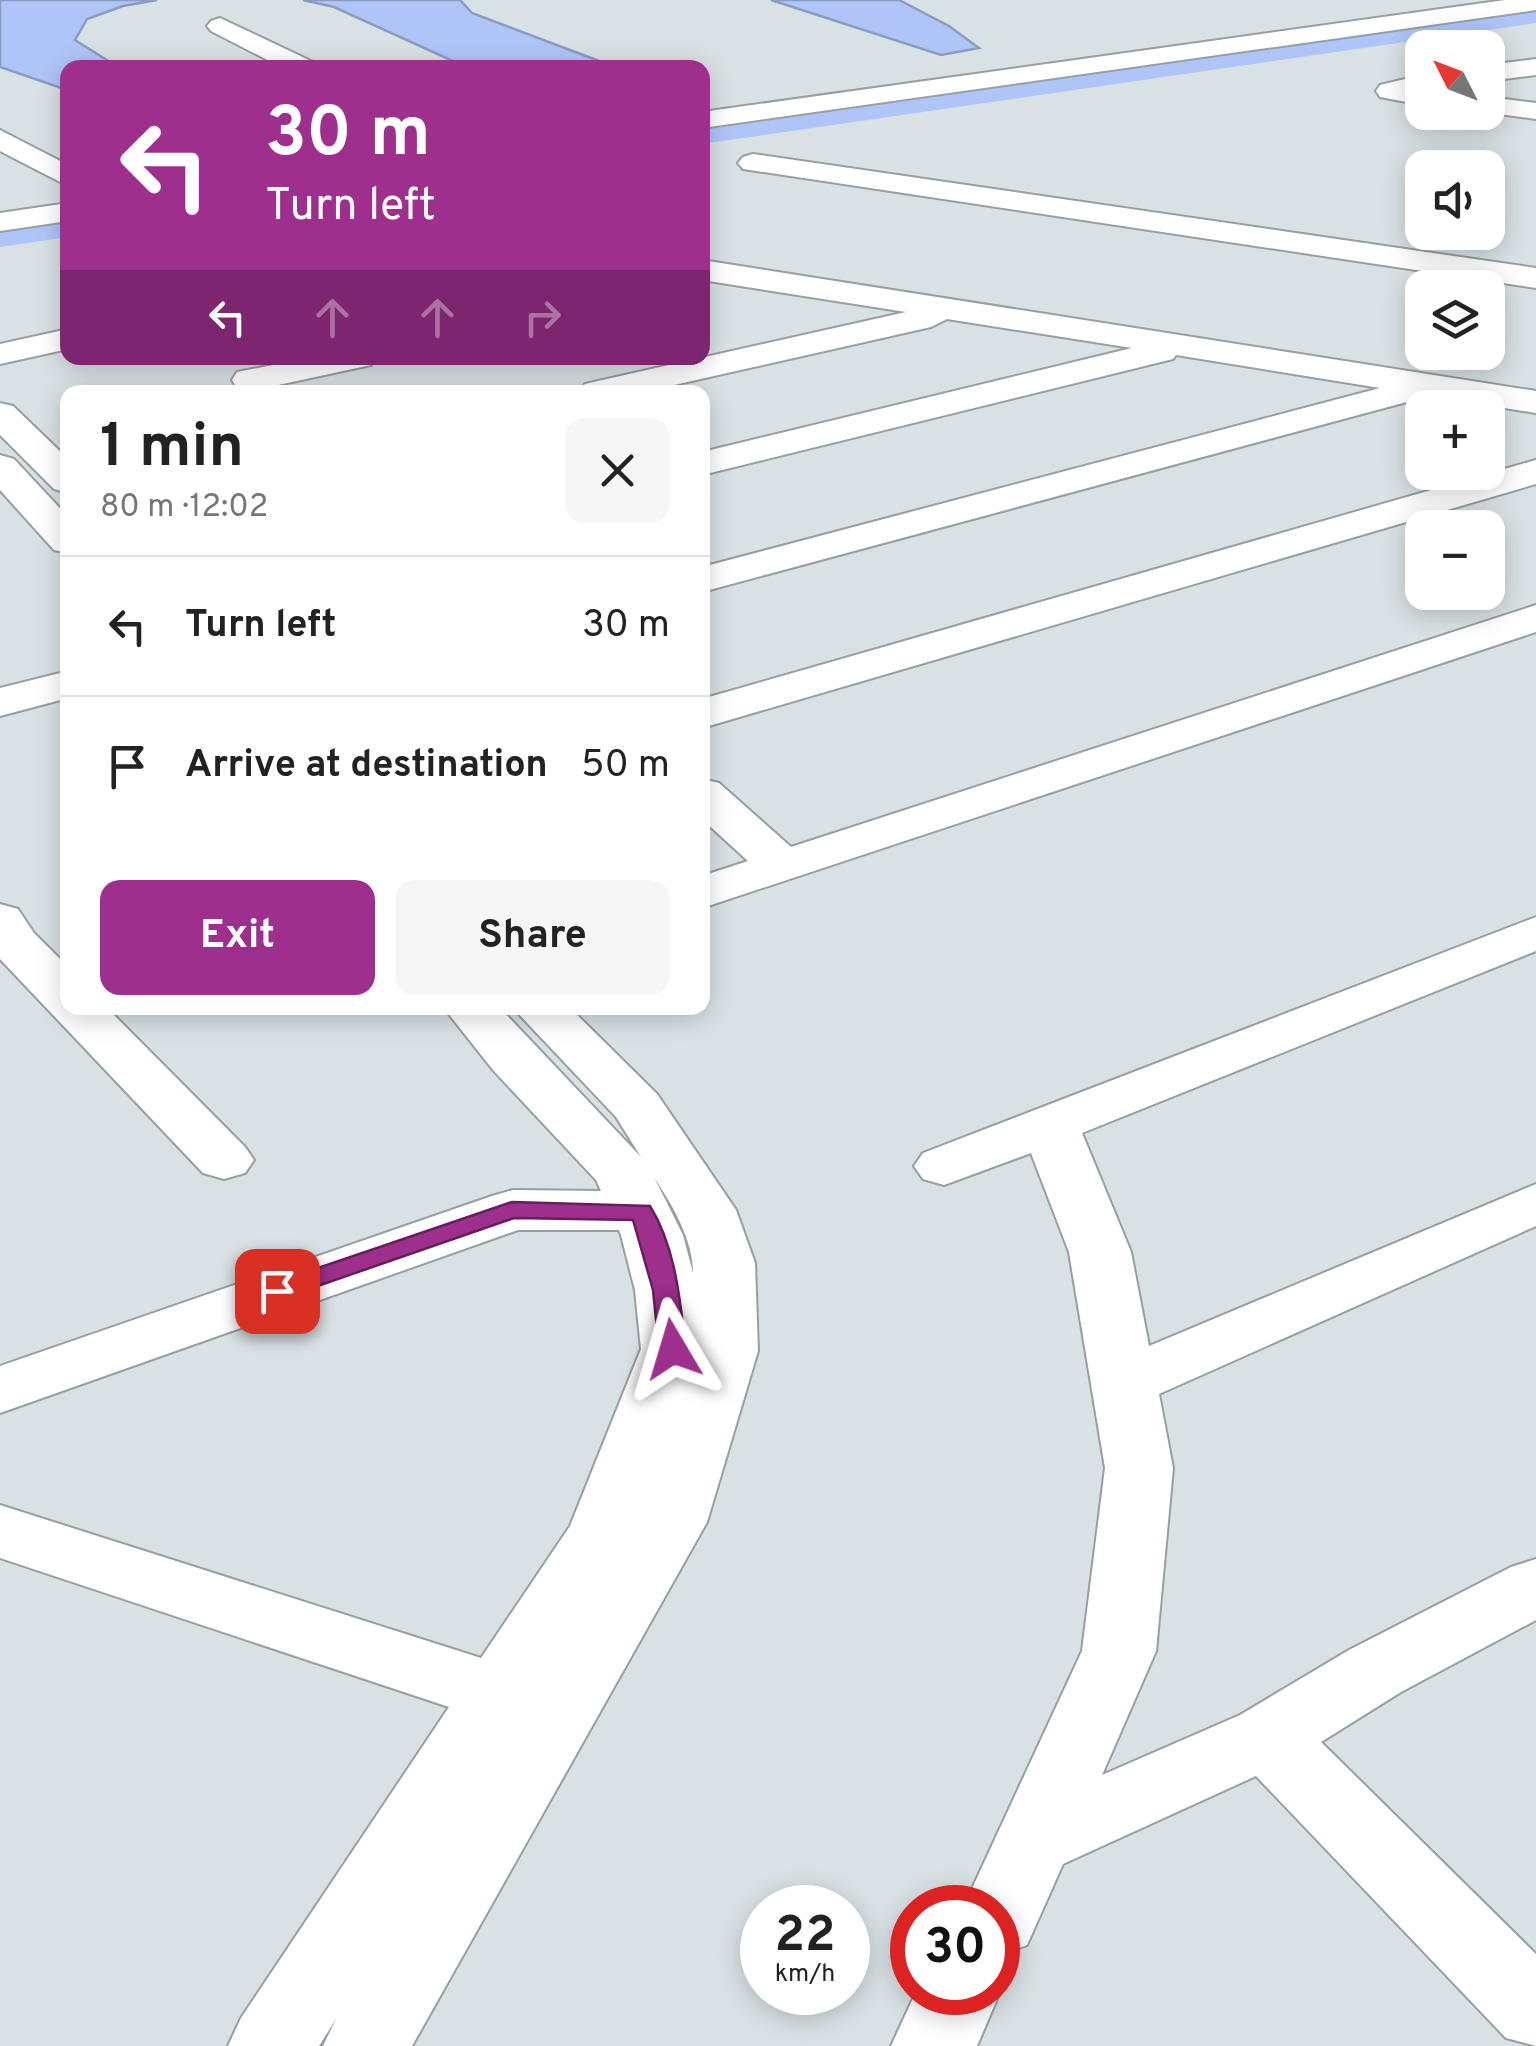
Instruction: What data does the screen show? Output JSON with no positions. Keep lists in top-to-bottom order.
{
  "north": "top left",
  "page": {
    "map_buttons": ["+", "−"],
    "turn": ["30 m", "Turn left"],
    "heading": ["1 min", "80 m · 12:02"],
    "list": [
      {
        "name": "Turn left",
        "value": "30 m"
      },
      {
        "name": "Arrive at destination",
        "value": "50 m"
      }
    ],
    "buttons": ["Exit", "Share"],
    "speed": "22 km/h",
    "limit": "30"
  }
}
